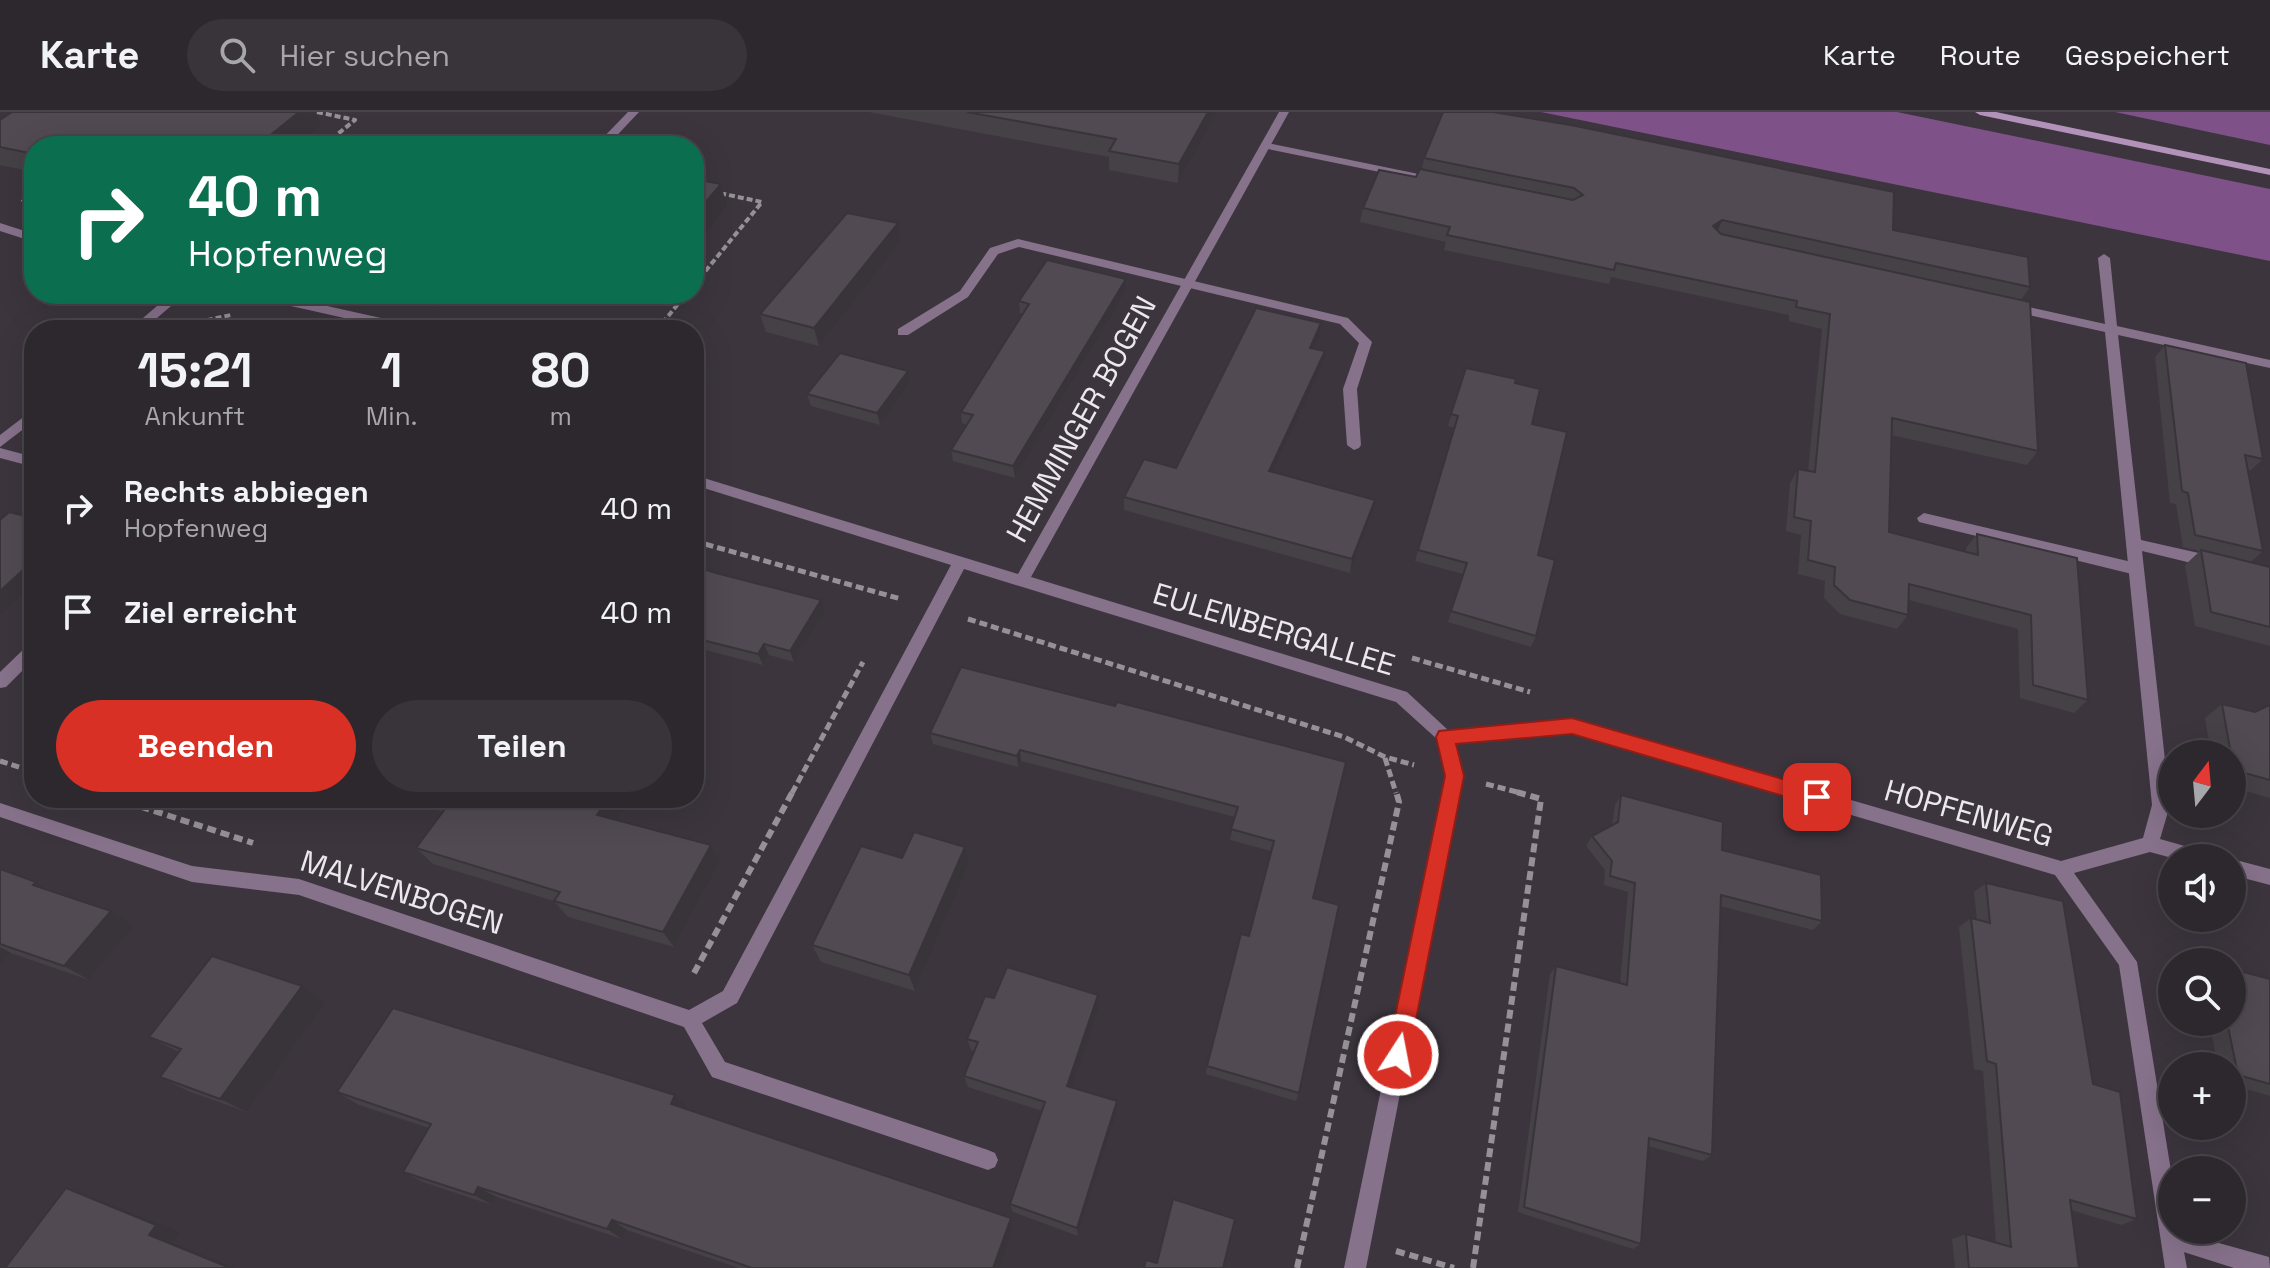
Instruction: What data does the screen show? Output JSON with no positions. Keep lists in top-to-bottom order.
{
  "streets": {
    "street": [
      "HEMMINGER BOGEN",
      "EULENBERGALLEE",
      "HOPFENWEG",
      "MALVENBOGEN"
    ]
  },
  "crossings": [
    ["HEMMINGER BOGEN", "EULENBERGALLEE"],
    ["EULENBERGALLEE", "HOPFENWEG"]
  ],
  "north": "top",
  "page": {
    "header": "Karte",
    "search": "Hier suchen",
    "nav": ["Karte", "Route", "Gespeichert"],
    "turn": ["40 m", "Hopfenweg"],
    "eta": [
      "15:21",
      "Ankunft",
      "1",
      "Min.",
      "80",
      "m"
    ],
    "list": [
      {
        "name": "Rechts abbiegen",
        "note": "Hopfenweg",
        "value": "40 m"
      },
      {
        "name": "Ziel erreicht",
        "value": "40 m"
      }
    ],
    "buttons": ["Beenden", "Teilen"],
    "map_buttons": ["+", "−"]
  }
}
